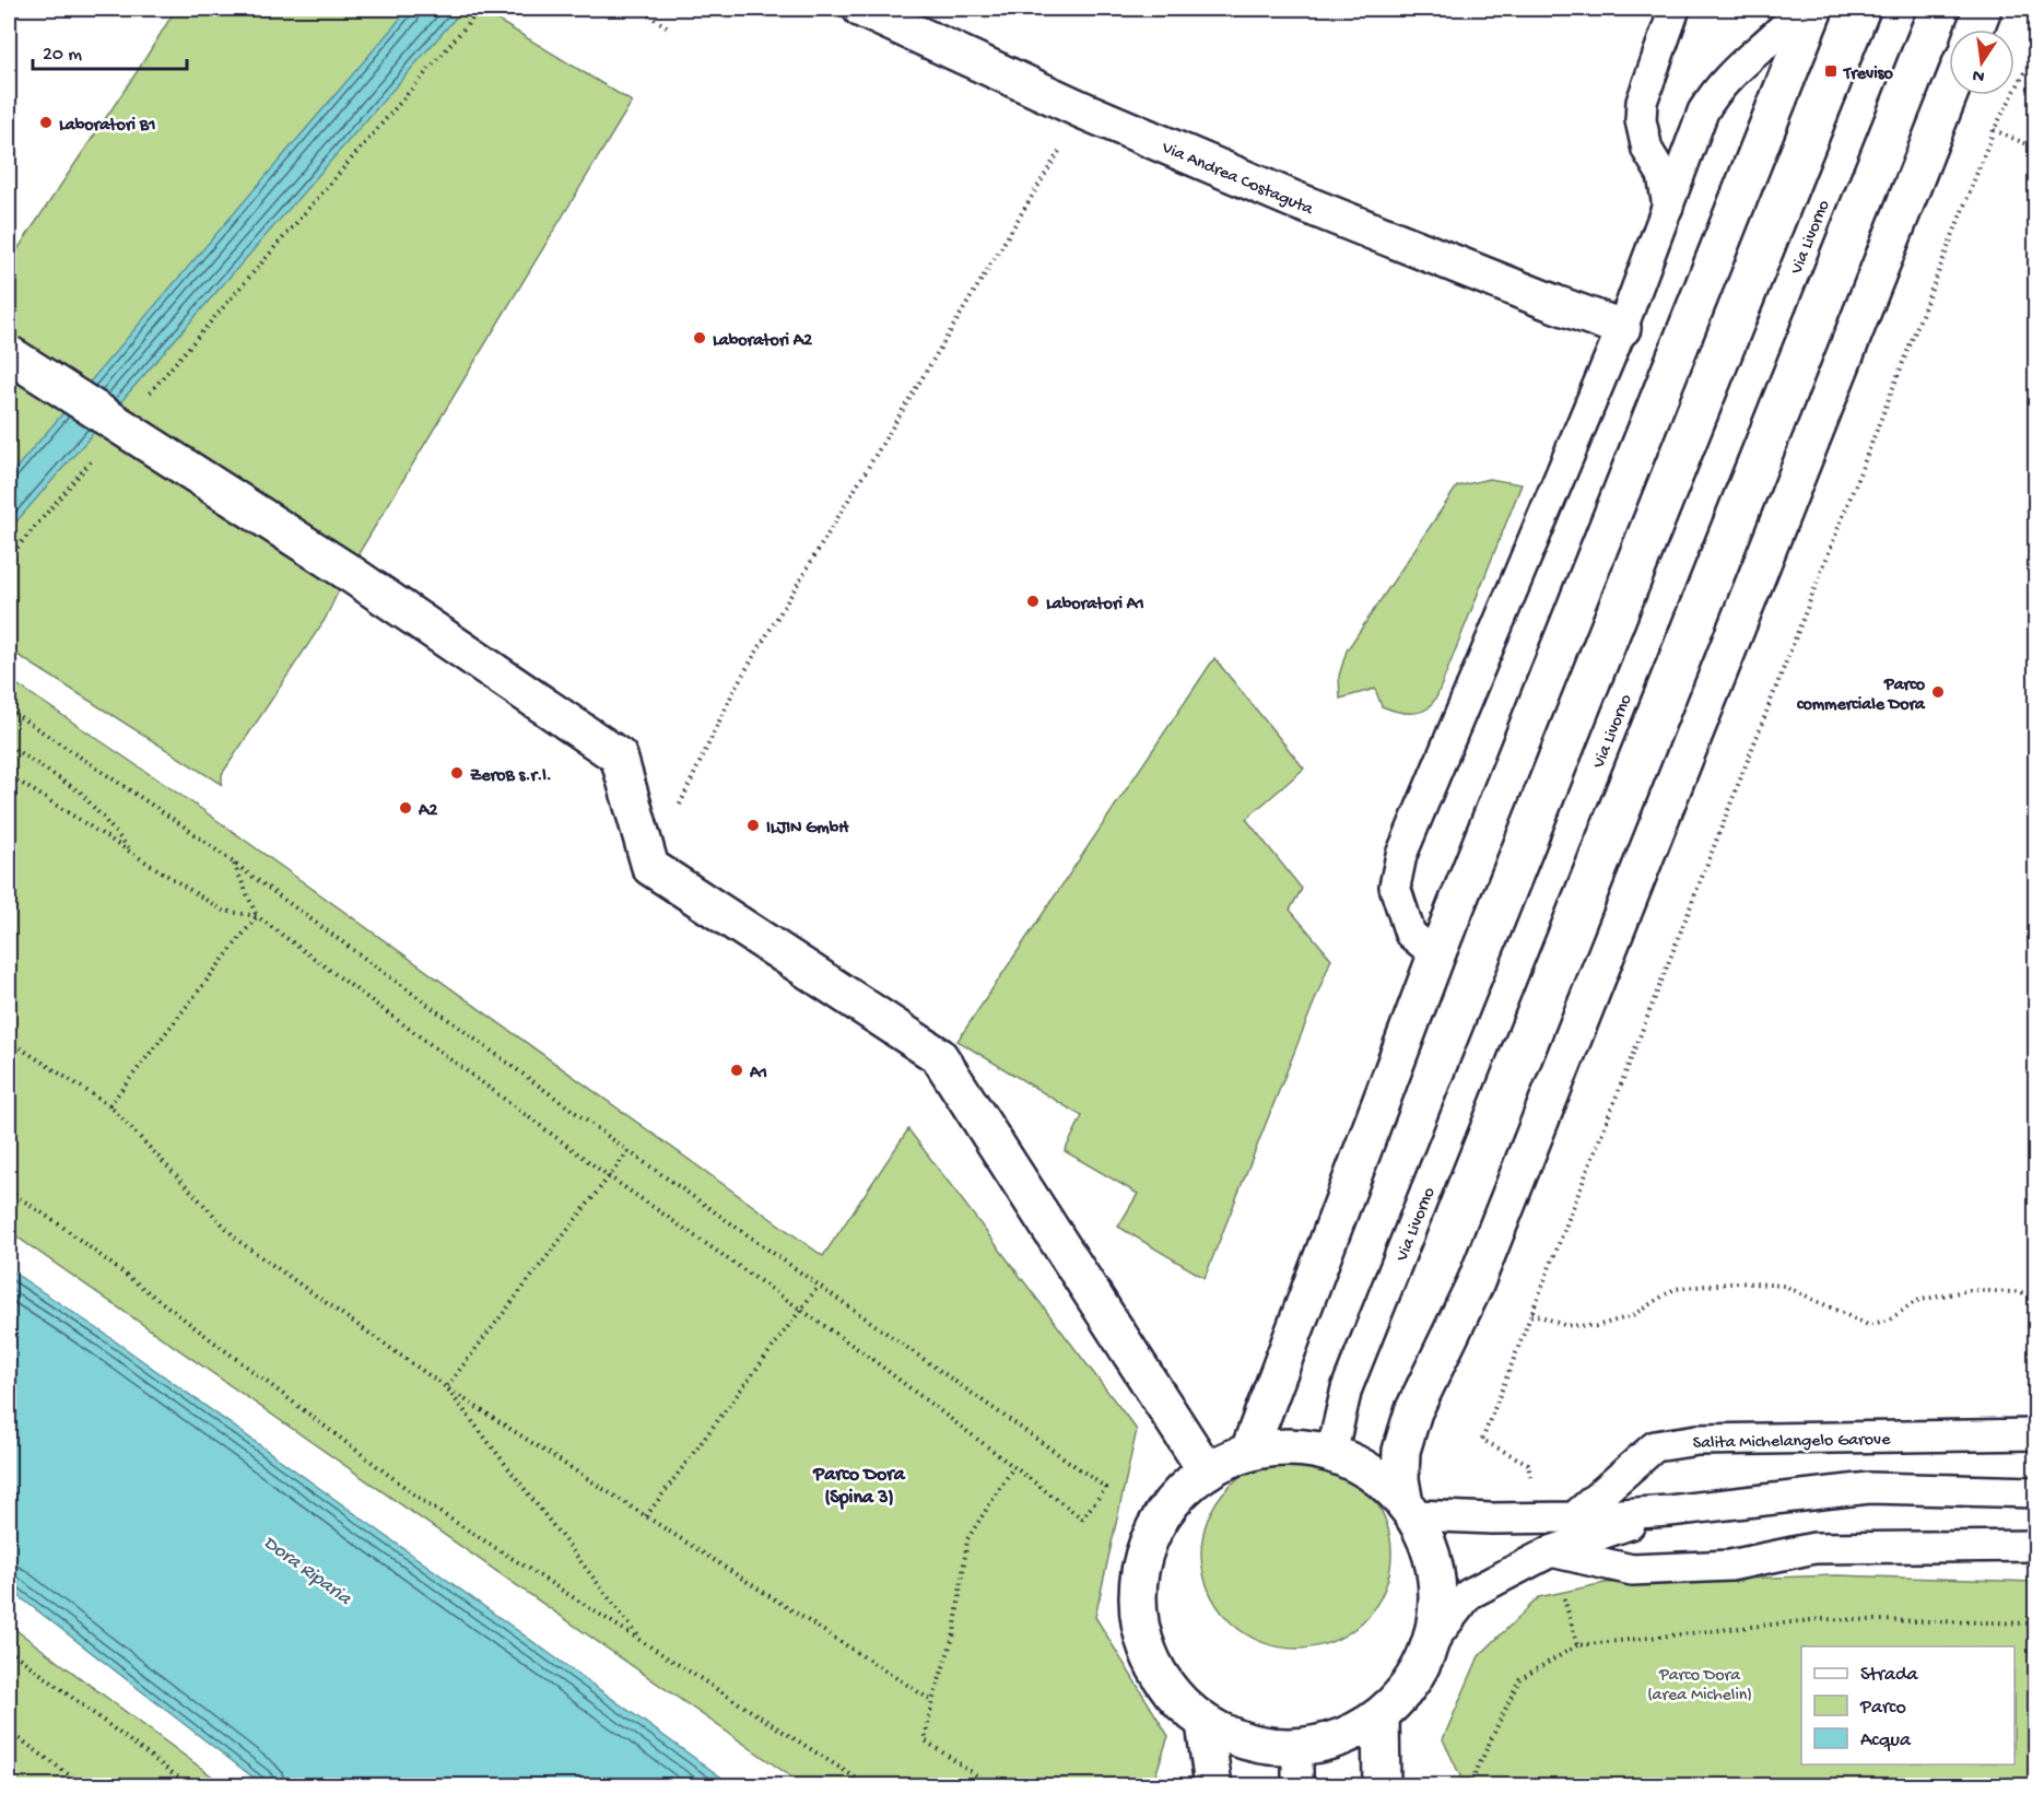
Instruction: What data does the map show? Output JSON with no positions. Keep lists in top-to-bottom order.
{
  "streets": {
    "main road": ["Via Andrea Costaguta"],
    "lane": ["Via Livorno", "Salita Michelangelo Garove"]
  },
  "districts": ["Parco Dora (Spina 3)"],
  "water": ["Dora Riparia"],
  "parks": ["Parco Dora (area Michelin)"],
  "places": {
    "transit": ["Treviso"],
    "other": [
      "Laboratori B1",
      "Laboratori A2",
      "Laboratori A1",
      "Parco commerciale Dora",
      "ZeroB s.r.l.",
      "A2",
      "ILJIN GmbH",
      "A1"
    ]
  },
  "legend": ["Strada", "Parco", "Acqua"],
  "scale_bar": "20 m",
  "north": "bottom"
}
